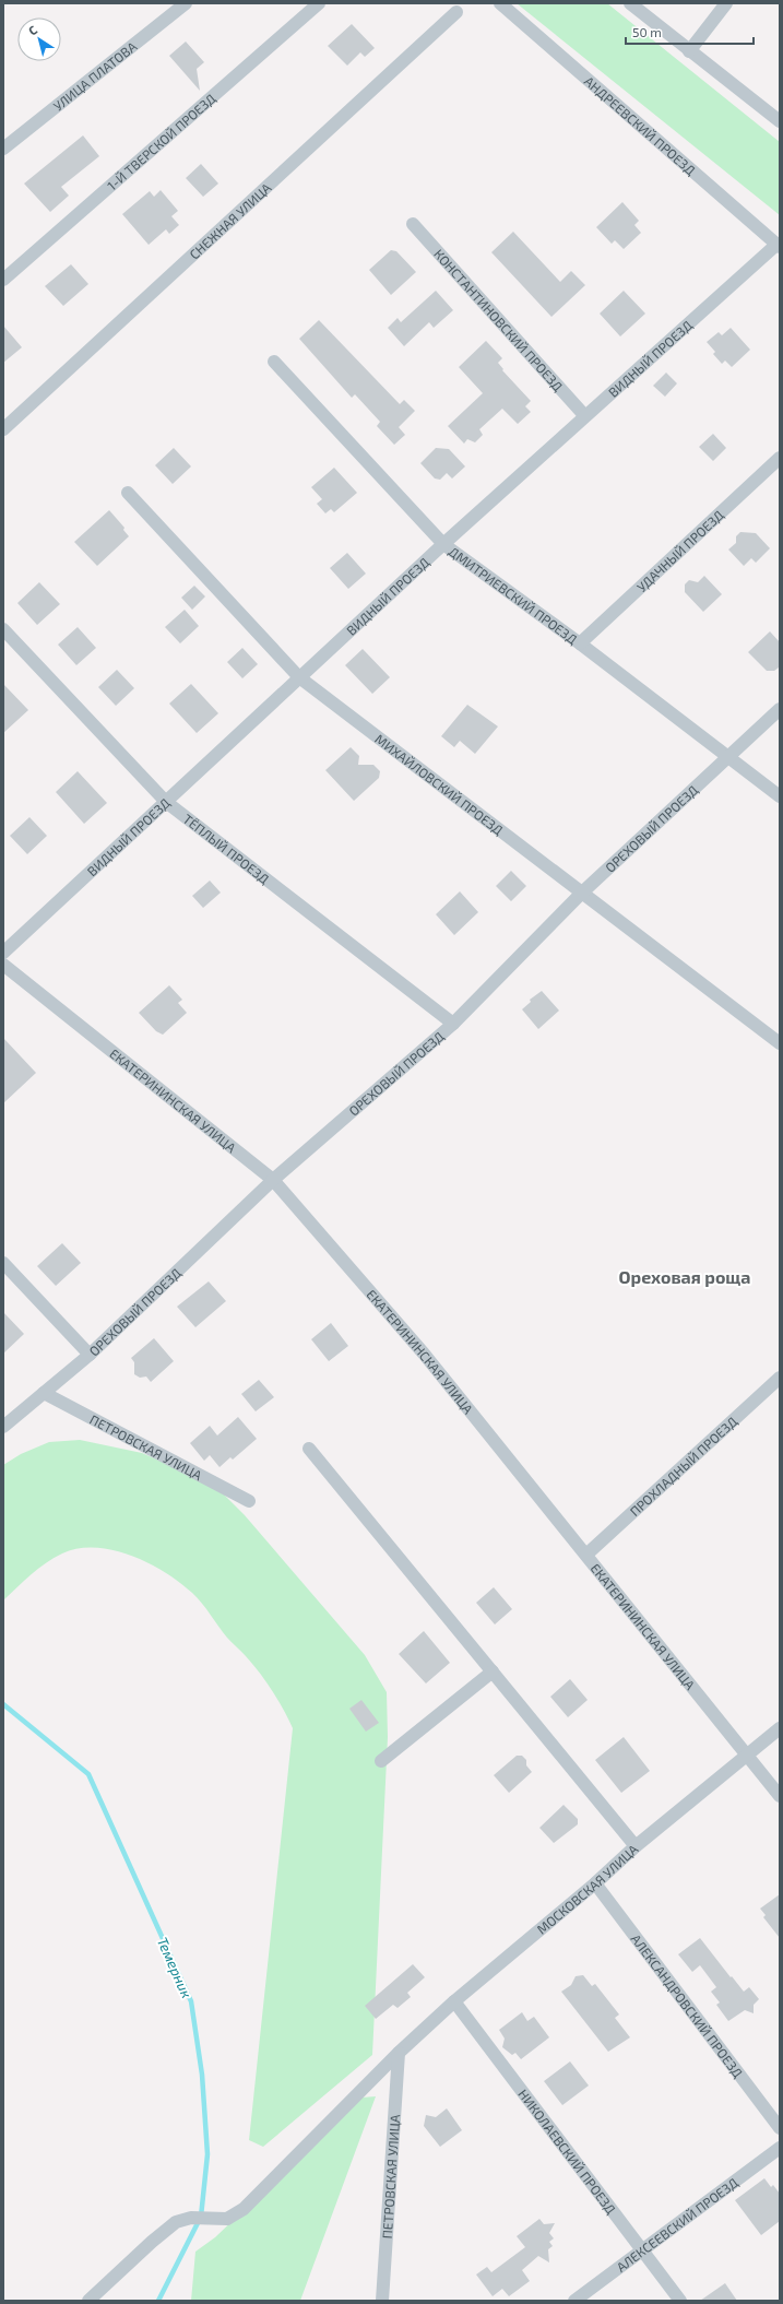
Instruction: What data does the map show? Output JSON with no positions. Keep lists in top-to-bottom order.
{
  "streets": {
    "street": [
      "УЛИЦА ПЛАТОВА",
      "АНДРЕЕВСКИЙ ПРОЕЗД",
      "1-Й ТВЕРСКОЙ ПРОЕЗД",
      "СНЕЖНАЯ УЛИЦА",
      "КОНСТАНТИНОВСКИЙ ПРОЕЗД",
      "ВИДНЫЙ ПРОЕЗД",
      "УДАЧНЫЙ ПРОЕЗД",
      "ДМИТРИЕВСКИЙ ПРОЕЗД",
      "МИХАЙЛОВСКИЙ ПРОЕЗД",
      "ОРЕХОВЫЙ ПРОЕЗД",
      "ТЁПЛЫЙ ПРОЕЗД",
      "ЕКАТЕРИНИНСКАЯ УЛИЦА",
      "ПЕТРОВСКАЯ УЛИЦА",
      "ПРОХЛАДНЫЙ ПРОЕЗД",
      "МОСКОВСКАЯ УЛИЦА",
      "АЛЕКСАНДРОВСКИЙ ПРОЕЗД",
      "НИКОЛАЕВСКИЙ ПРОЕЗД",
      "АЛЕКСЕЕВСКИЙ ПРОЕЗД"
    ]
  },
  "crossings": [
    ["АНДРЕЕВСКИЙ ПРОЕЗД", "ВИДНЫЙ ПРОЕЗД"],
    ["КОНСТАНТИНОВСКИЙ ПРОЕЗД", "ВИДНЫЙ ПРОЕЗД"],
    ["ВИДНЫЙ ПРОЕЗД", "ДМИТРИЕВСКИЙ ПРОЕЗД"],
    ["ВИДНЫЙ ПРОЕЗД", "МИХАЙЛОВСКИЙ ПРОЕЗД"],
    ["ВИДНЫЙ ПРОЕЗД", "ТЁПЛЫЙ ПРОЕЗД"],
    ["УДАЧНЫЙ ПРОЕЗД", "ДМИТРИЕВСКИЙ ПРОЕЗД"],
    ["ДМИТРИЕВСКИЙ ПРОЕЗД", "ОРЕХОВЫЙ ПРОЕЗД"],
    ["МИХАЙЛОВСКИЙ ПРОЕЗД", "ОРЕХОВЫЙ ПРОЕЗД"],
    ["ОРЕХОВЫЙ ПРОЕЗД", "ТЁПЛЫЙ ПРОЕЗД"],
    ["ОРЕХОВЫЙ ПРОЕЗД", "ЕКАТЕРИНИНСКАЯ УЛИЦА"],
    ["ОРЕХОВЫЙ ПРОЕЗД", "ПЕТРОВСКАЯ УЛИЦА"],
    ["ЕКАТЕРИНИНСКАЯ УЛИЦА", "ПРОХЛАДНЫЙ ПРОЕЗД"],
    ["ЕКАТЕРИНИНСКАЯ УЛИЦА", "МОСКОВСКАЯ УЛИЦА"],
    ["ПЕТРОВСКАЯ УЛИЦА", "МОСКОВСКАЯ УЛИЦА"],
    ["МОСКОВСКАЯ УЛИЦА", "АЛЕКСАНДРОВСКИЙ ПРОЕЗД"],
    ["МОСКОВСКАЯ УЛИЦА", "НИКОЛАЕВСКИЙ ПРОЕЗД"],
    ["НИКОЛАЕВСКИЙ ПРОЕЗД", "АЛЕКСЕЕВСКИЙ ПРОЕЗД"]
  ],
  "districts": ["Ореховая роща"],
  "water": ["Темерник"],
  "scale_bar": "50 m",
  "north": "top left"
}
